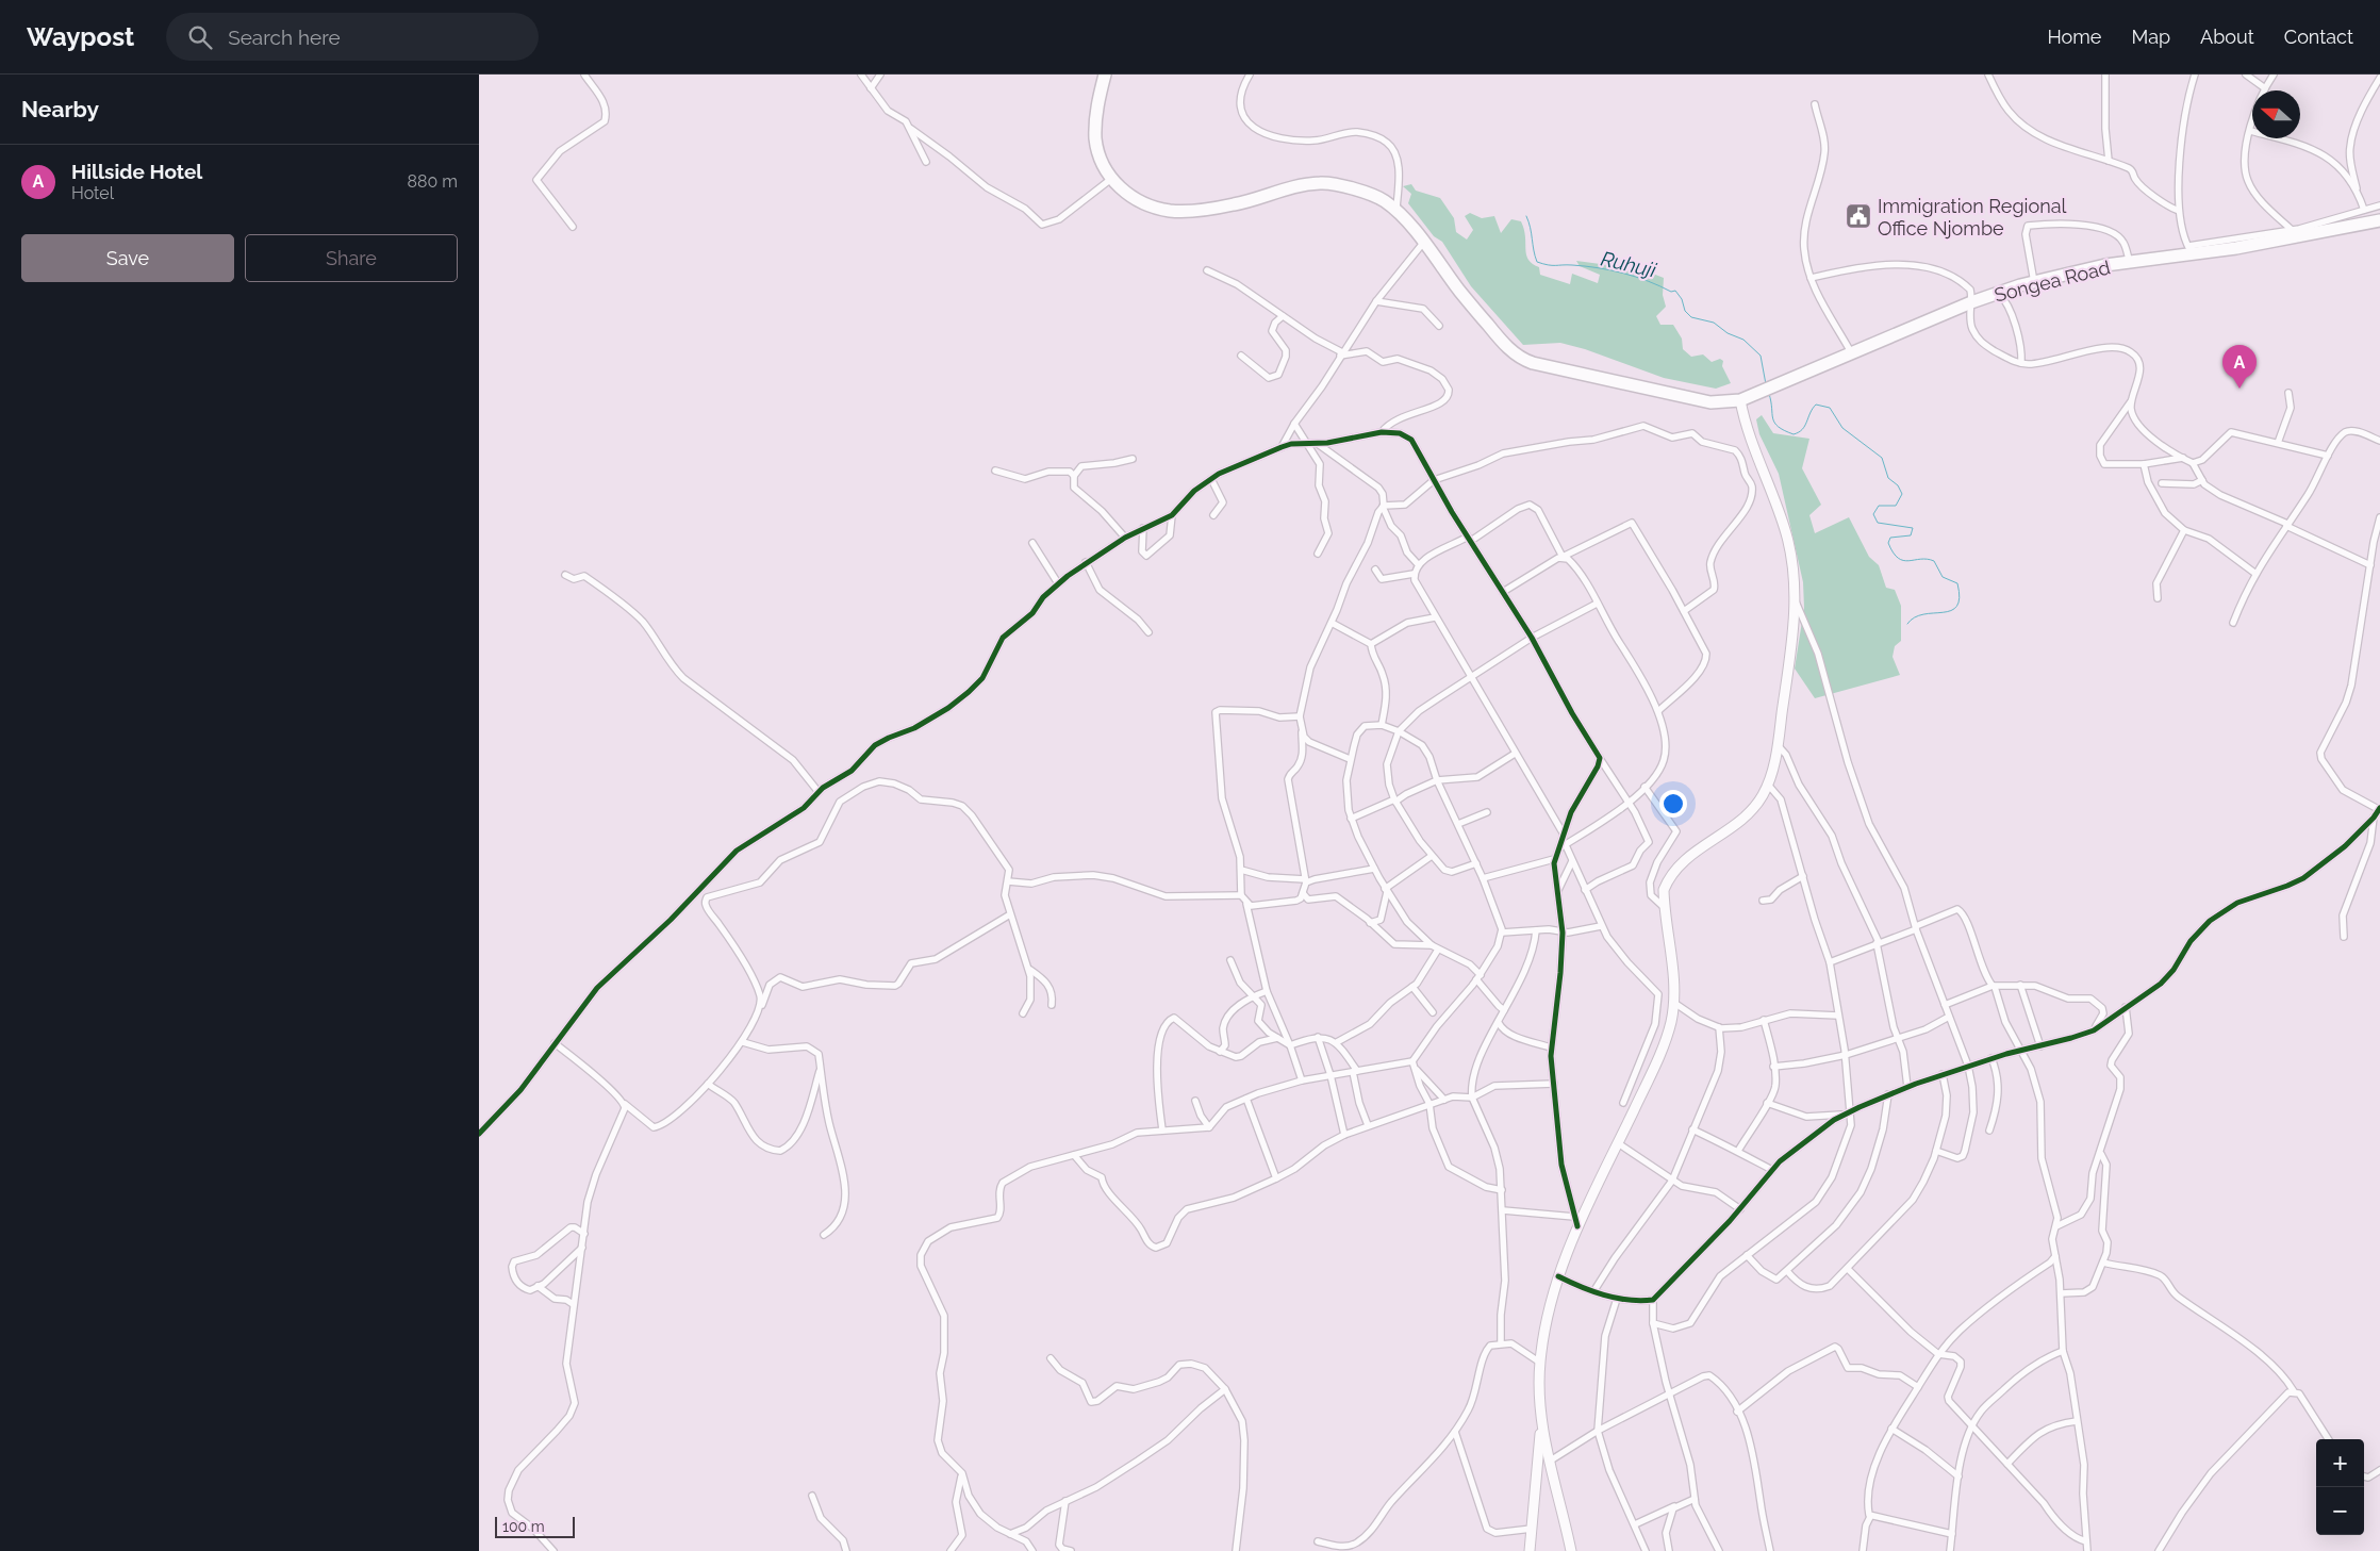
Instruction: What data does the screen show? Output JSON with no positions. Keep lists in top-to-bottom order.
{
  "streets": {
    "highway": ["Songea Road"]
  },
  "water": ["Ruhuji"],
  "places": {
    "public building": ["Immigration Regional Office Njombe"]
  },
  "scale_bar": "100 m",
  "north": "left",
  "page": {
    "header": "Waypost",
    "search": "Search here",
    "nav": [
      "Home",
      "Map",
      "About",
      "Contact"
    ],
    "heading": "Nearby",
    "list": [
      {
        "mark": "A",
        "name": "Hillside Hotel",
        "note": "Hotel",
        "value": "880 m"
      }
    ],
    "buttons": ["Save", "Share"],
    "pins": "A",
    "map_buttons": ["+", "−"],
    "scale": "100 m"
  }
}
